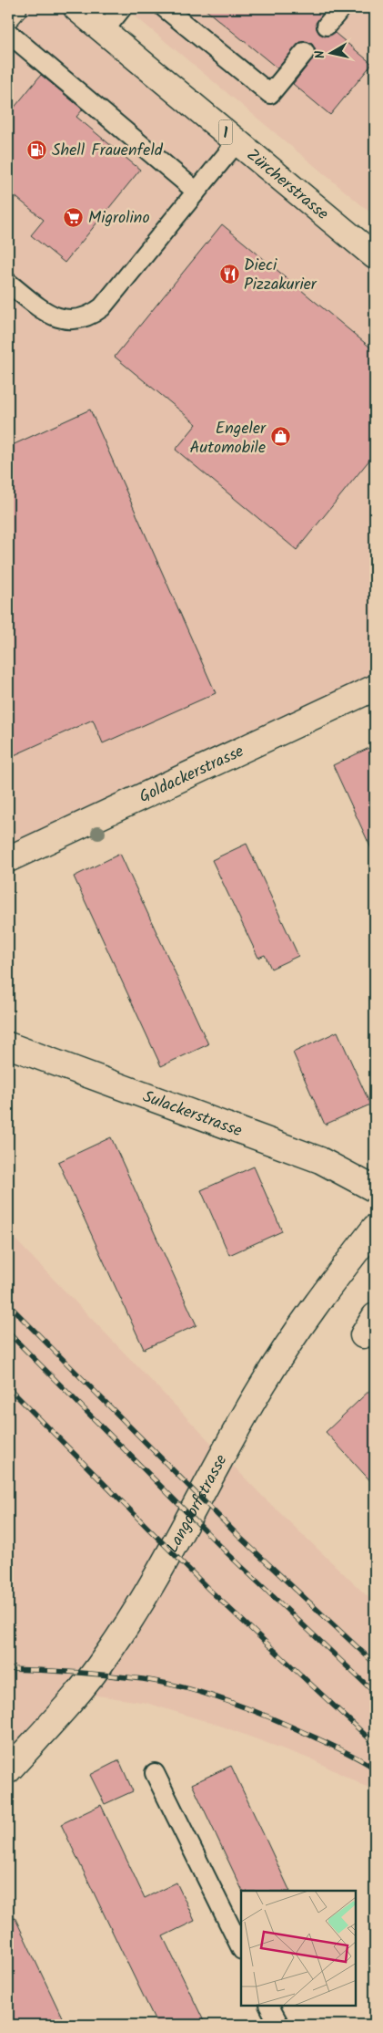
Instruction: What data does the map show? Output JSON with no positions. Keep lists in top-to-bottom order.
{
  "streets": {
    "street": [
      "1",
      "Zürcherstrasse",
      "Goldackerstrasse",
      "Sulackerstrasse",
      "Langdorfstrasse"
    ]
  },
  "places": {
    "fuel station": ["Shell Frauenfeld"],
    "supermarket": ["Migrolino"],
    "restaurant": ["Dieci Pizzakurier"],
    "shop": ["Engeler Automobile"]
  },
  "north": "left"
}
